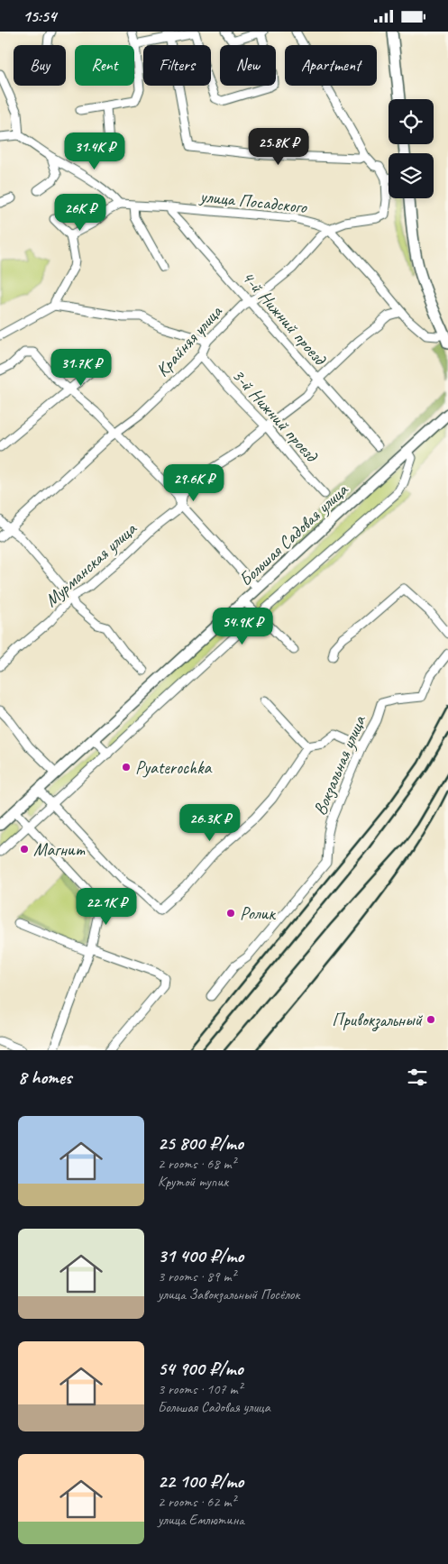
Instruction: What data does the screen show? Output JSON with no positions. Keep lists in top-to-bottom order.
{
  "streets": {
    "main road": ["Большая Садовая улица"],
    "street": [
      "улица Посадского",
      "4-й Нижний проезд",
      "Крайняя улица",
      "3-й Нижний проезд",
      "Мурманская улица",
      "Вокзальная улица"
    ]
  },
  "crossings": [
    ["улица Посадского", "4-й Нижний проезд"],
    ["улица Посадского", "Крайняя улица"],
    ["улица Посадского", "Мурманская улица"],
    ["4-й Нижний проезд", "Крайняя улица"],
    ["4-й Нижний проезд", "Мурманская улица"],
    ["Крайняя улица", "3-й Нижний проезд"],
    ["3-й Нижний проезд", "Мурманская улица"]
  ],
  "places": [
    "Pyaterochka",
    "Магнит",
    "Ролик",
    "Привокзальный"
  ],
  "page": {
    "status": "15:54",
    "chip": [
      "Buy",
      "Rent",
      "Filters",
      "New",
      "Apartment"
    ],
    "price": [
      "25.8K ₽",
      "31.4K ₽",
      "26K ₽",
      "31.7K ₽",
      "29.6K ₽",
      "54.9K ₽",
      "26.3K ₽",
      "22.1K ₽"
    ],
    "heading": "8 homes",
    "list": [
      {
        "name": "25 800 ₽/mo",
        "note": "2 rooms · 68 m² · Крутой тупик"
      },
      {
        "name": "31 400 ₽/mo",
        "note": "3 rooms · 89 m² · улица Завокзальный Посёлок"
      },
      {
        "name": "54 900 ₽/mo",
        "note": "3 rooms · 107 m² · Большая Садовая улица"
      },
      {
        "name": "22 100 ₽/mo",
        "note": "2 rooms · 62 m² · улица Емлютина"
      }
    ]
  }
}
